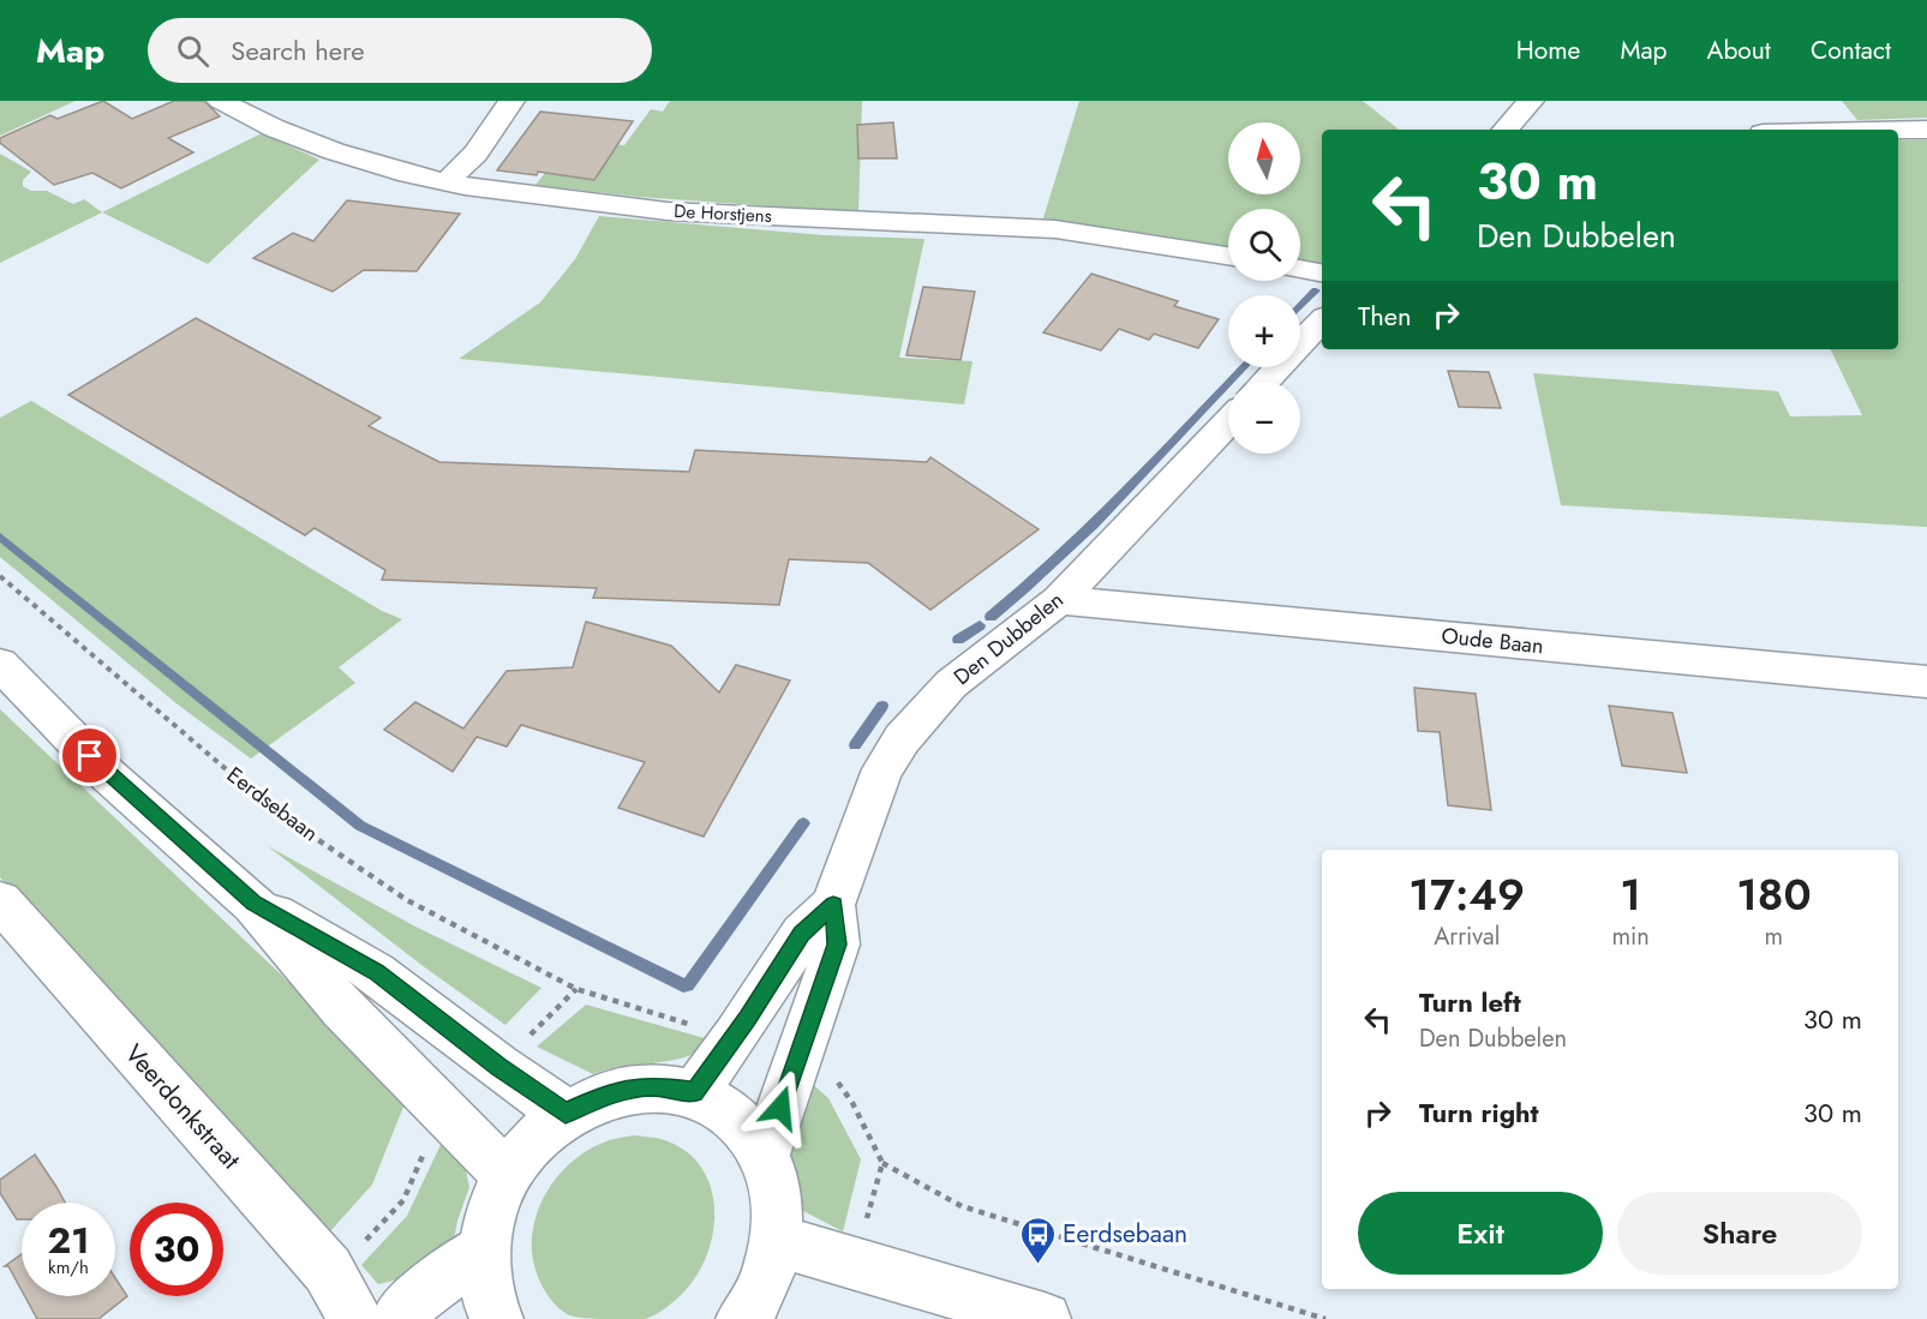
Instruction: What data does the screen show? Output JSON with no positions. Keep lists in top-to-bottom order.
{
  "streets": {
    "street": [
      "De Horstjens",
      "Den Dubbelen",
      "Oude Baan",
      "Veerdonkstraat"
    ],
    "path": ["Eerdsebaan"]
  },
  "crossings": [
    ["Den Dubbelen", "Oude Baan"]
  ],
  "places": {
    "bus stop": ["Eerdsebaan"]
  },
  "north": "top",
  "page": {
    "header": "Map",
    "search": "Search here",
    "nav": [
      "Home",
      "Map",
      "About",
      "Contact"
    ],
    "map_buttons": ["+", "−"],
    "turn": ["30 m", "Den Dubbelen"],
    "then": "Then",
    "eta": [
      "17:49",
      "Arrival",
      "1",
      "min",
      "180",
      "m"
    ],
    "list": [
      {
        "name": "Turn left",
        "note": "Den Dubbelen",
        "value": "30 m"
      },
      {
        "name": "Turn right",
        "value": "30 m"
      }
    ],
    "buttons": ["Exit", "Share"],
    "speed": "21 km/h",
    "limit": "30"
  }
}
